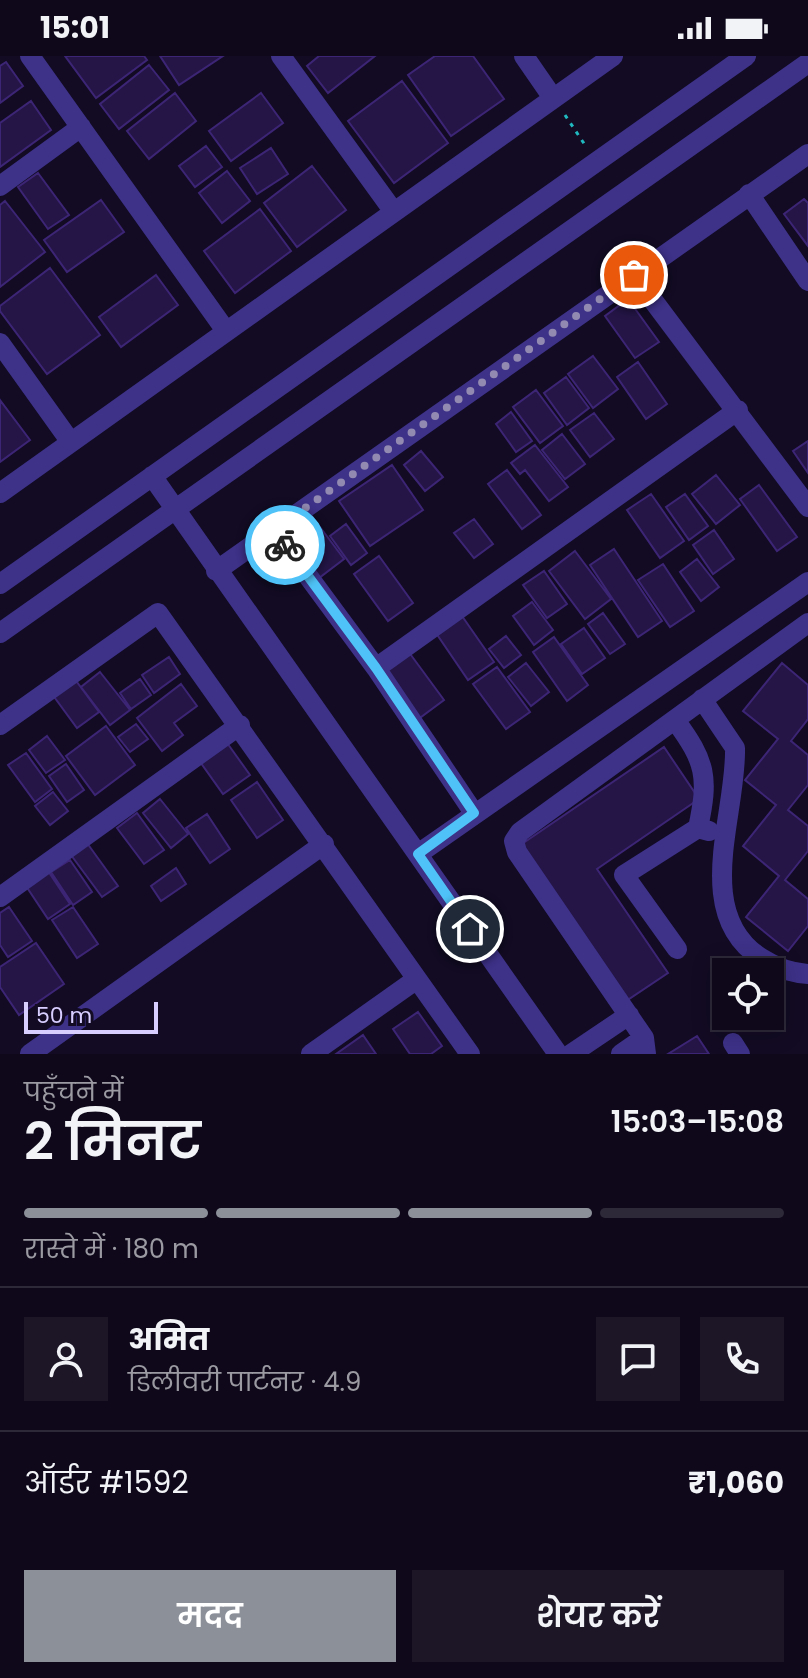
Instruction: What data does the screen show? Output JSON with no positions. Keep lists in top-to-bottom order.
{
  "scale_bar": "50 m",
  "page": {
    "status": "15:01",
    "scale": "50 m",
    "heading": ["2 मिनट", "पहुँचने में", "15:03–15:08"],
    "panel": [
      "अमित",
      "डिलीवरी पार्टनर · 4.9",
      "ऑर्डर #1592",
      "₹1,060"
    ],
    "bar": "रास्ते में · 180 m",
    "buttons": ["मदद", "शेयर करें"]
  }
}
